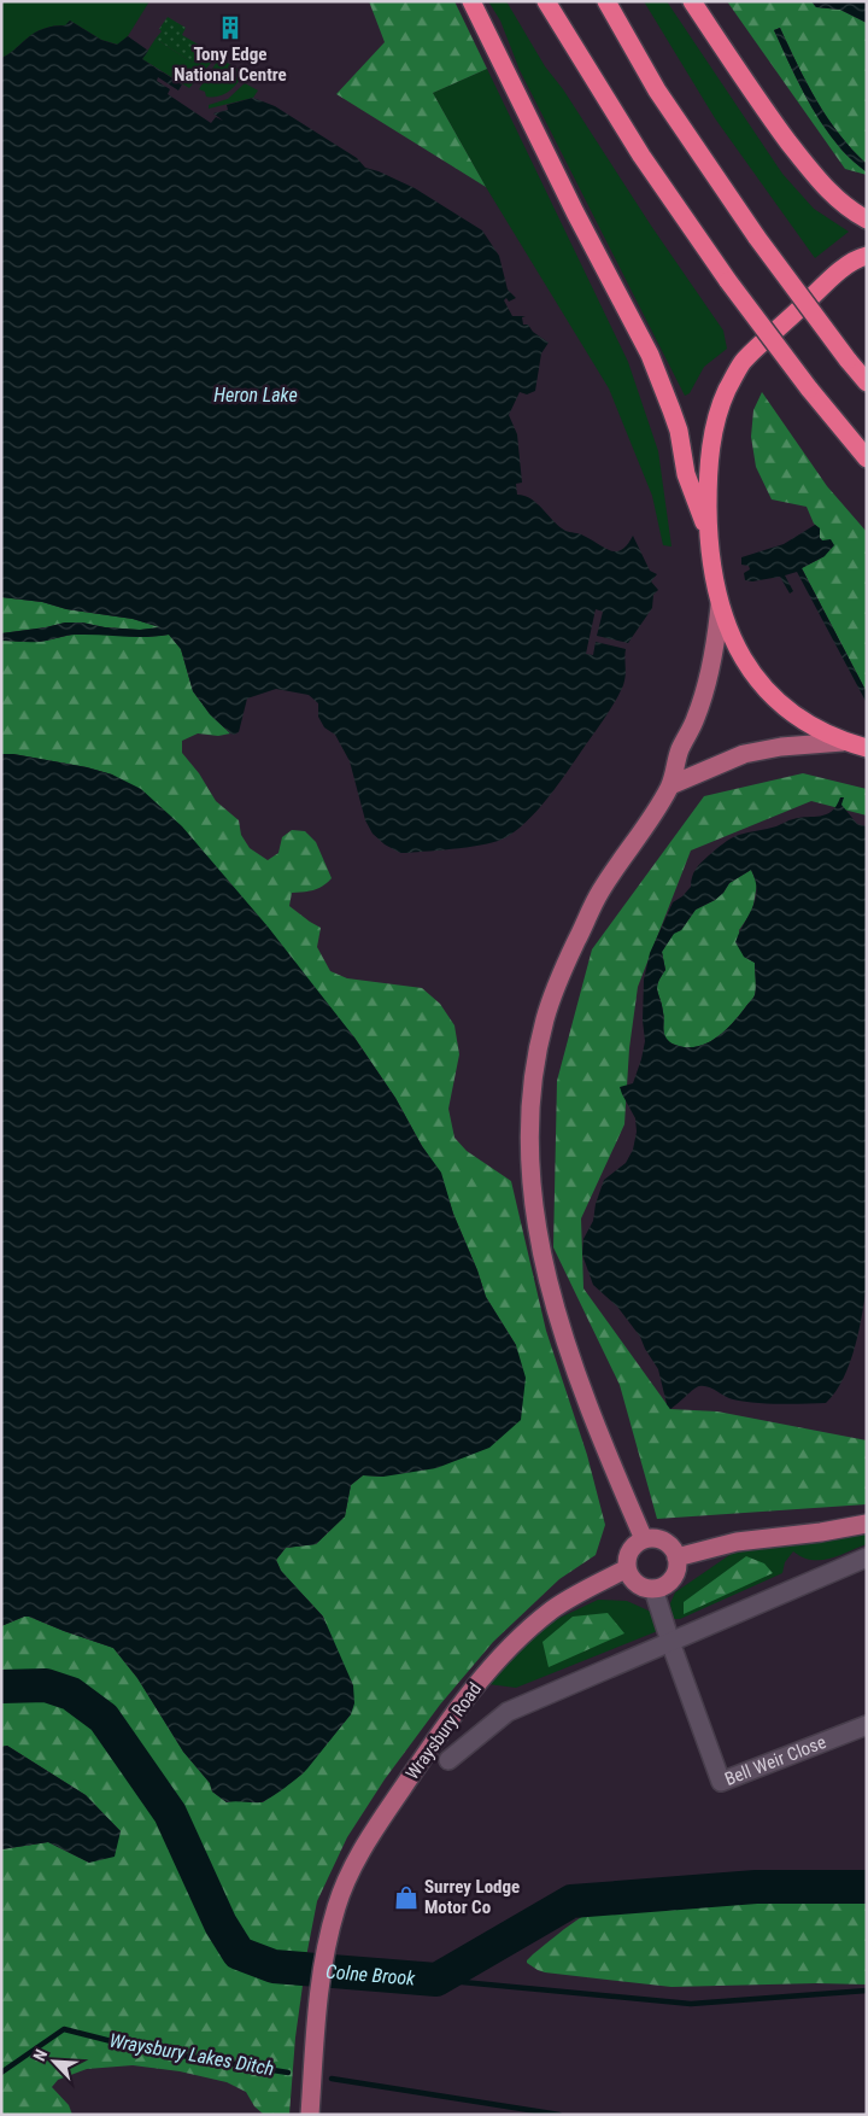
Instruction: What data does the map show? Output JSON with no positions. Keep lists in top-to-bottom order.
{
  "streets": {
    "main road": ["Wraysbury Road"],
    "street": ["Bell Weir Close"]
  },
  "crossings": [
    ["Wraysbury Road", "Bell Weir Close"]
  ],
  "water": ["Heron Lake", "Colne Brook", "Wraysbury Lakes Ditch"],
  "places": {
    "building": ["Tony Edge National Centre"],
    "shop": ["Surrey Lodge Motor Co"]
  },
  "north": "top left"
}
